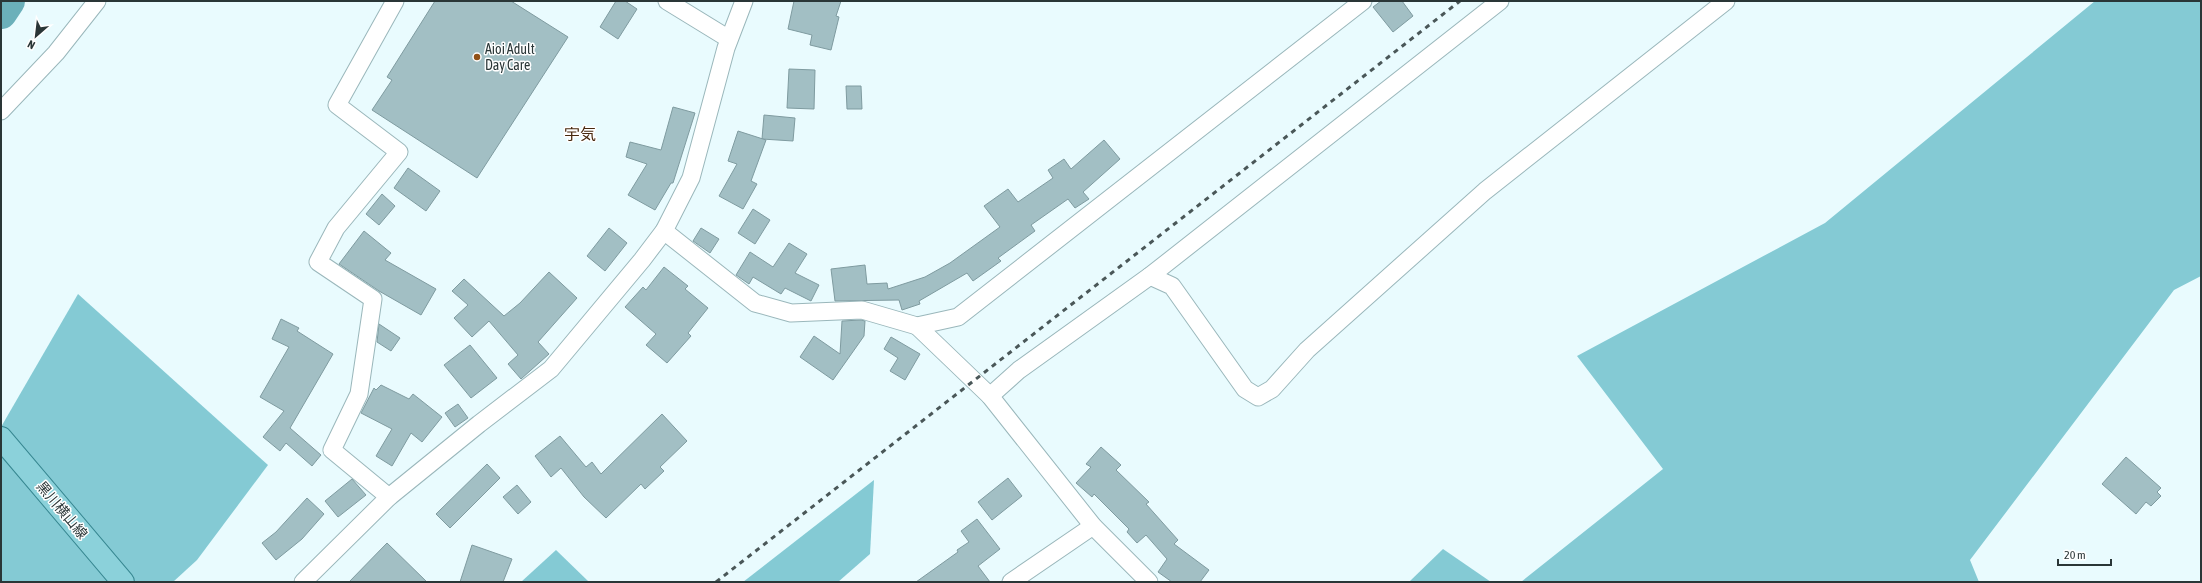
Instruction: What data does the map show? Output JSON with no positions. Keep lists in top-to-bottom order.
{
  "streets": {
    "main road": ["黒川横山線"]
  },
  "districts": ["宇気"],
  "places": ["Aioi Adult Day Care"],
  "scale_bar": "20 m",
  "north": "bottom left"
}
